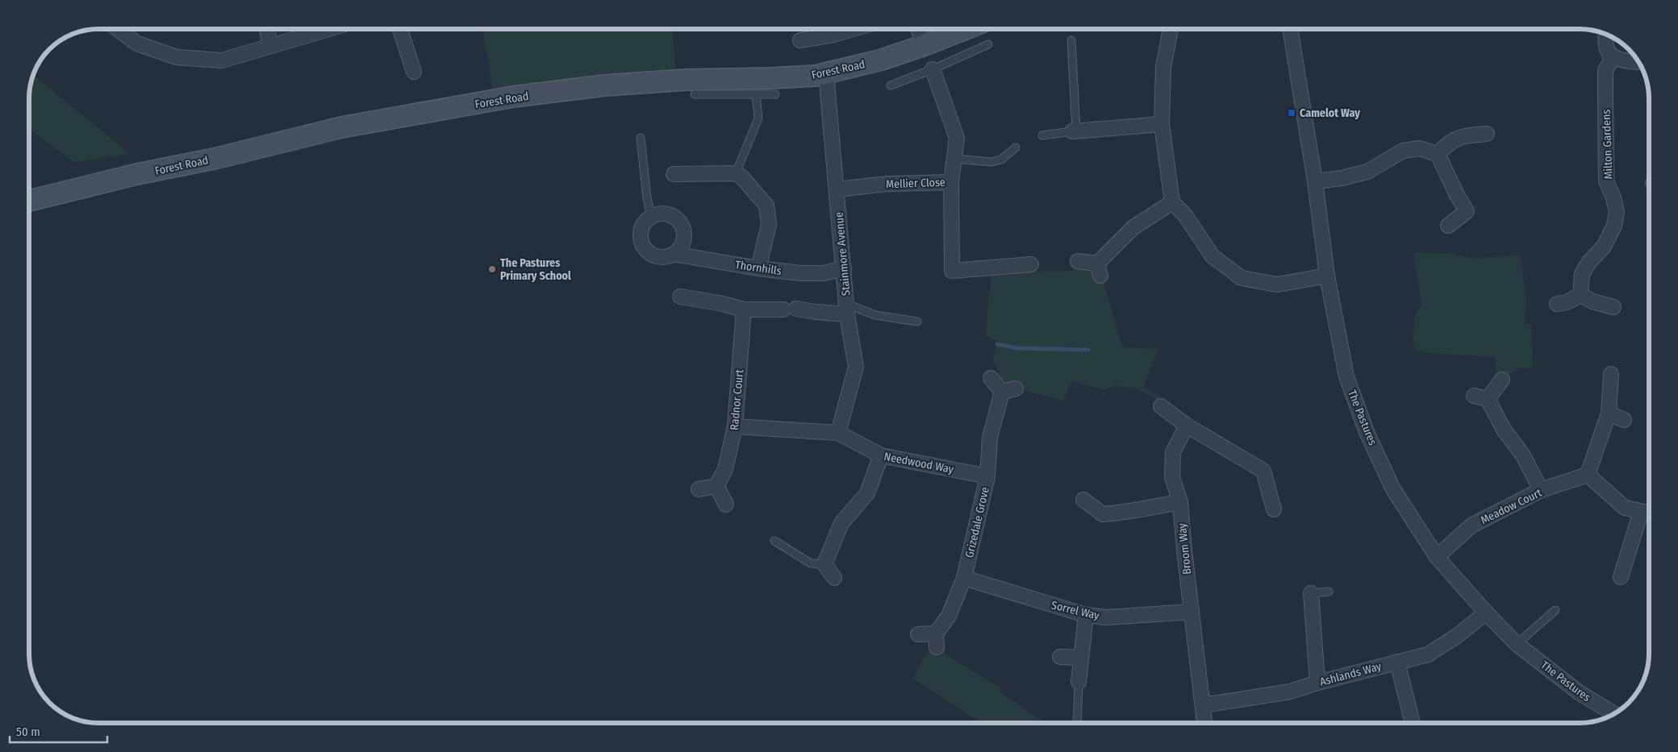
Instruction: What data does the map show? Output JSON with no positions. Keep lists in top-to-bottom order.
{
  "streets": {
    "street": [
      "Forest Road",
      "Milton Gardens",
      "Mellier Close",
      "Stainmore Avenue",
      "Thornhills",
      "Radnor Court",
      "The Pastures",
      "Needwood Way",
      "Meadow Court",
      "Grizedale Grove",
      "Broom Way",
      "Sorrel Way",
      "Ashlands Way"
    ]
  },
  "crossings": [
    ["Forest Road", "Stainmore Avenue"],
    ["Mellier Close", "Stainmore Avenue"],
    ["Stainmore Avenue", "Thornhills"],
    ["Stainmore Avenue", "Needwood Way"],
    ["Radnor Court", "Needwood Way"],
    ["The Pastures", "Meadow Court"],
    ["The Pastures", "Ashlands Way"],
    ["Needwood Way", "Grizedale Grove"],
    ["Grizedale Grove", "Sorrel Way"],
    ["Broom Way", "Sorrel Way"],
    ["Broom Way", "Ashlands Way"]
  ],
  "places": {
    "transit": ["Camelot Way"],
    "other": ["The Pastures Primary School"]
  },
  "scale_bar": "50 m"
}
